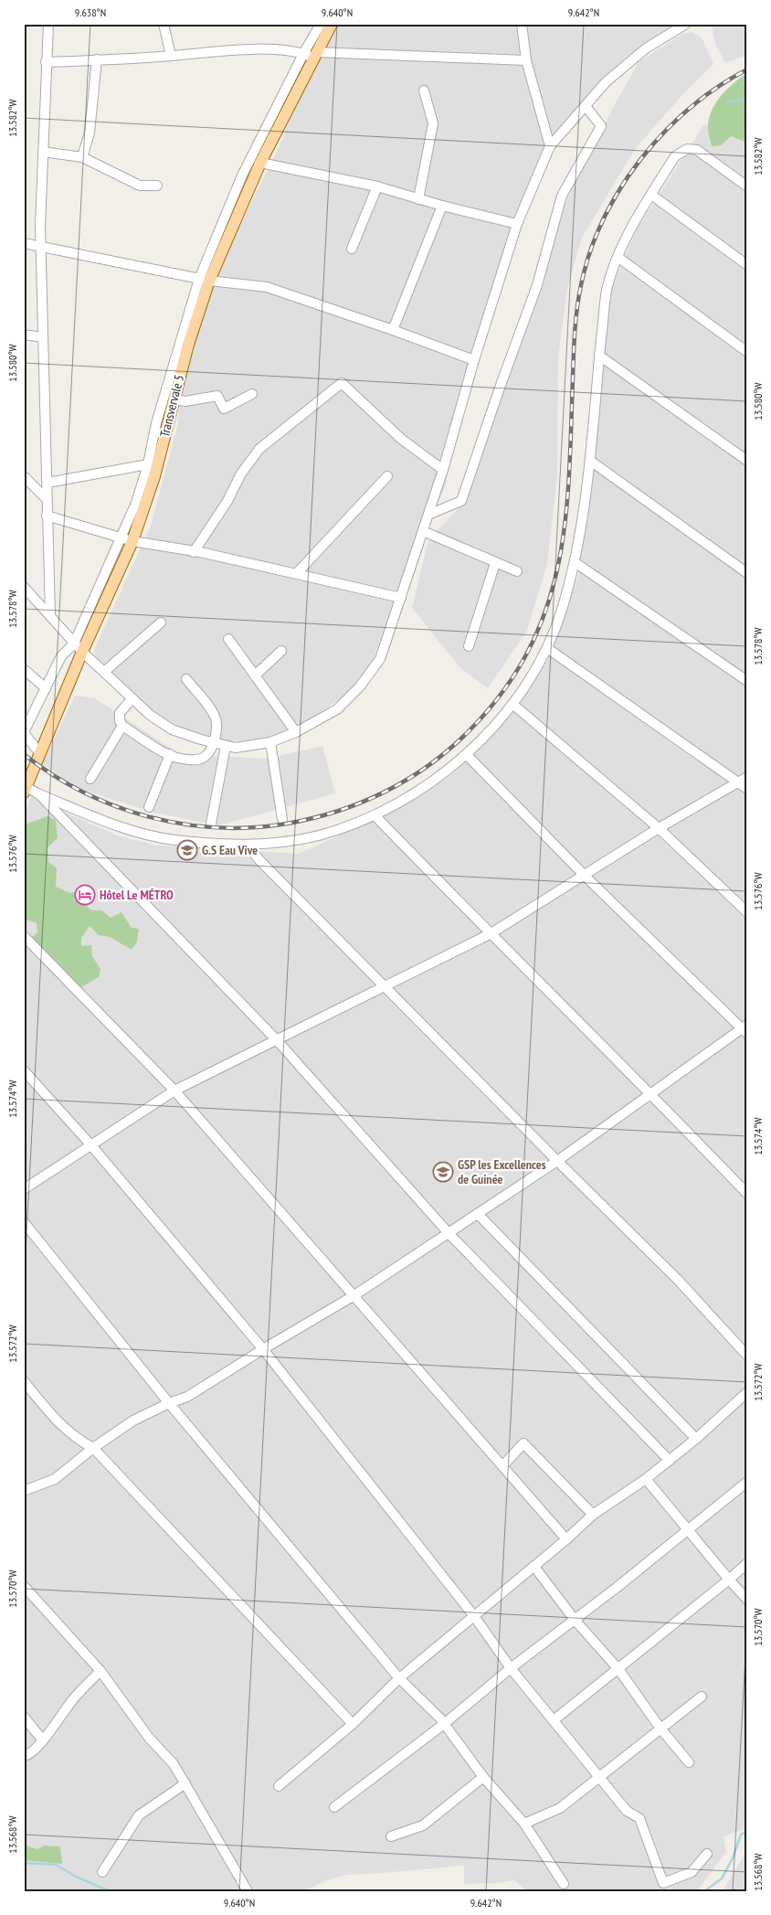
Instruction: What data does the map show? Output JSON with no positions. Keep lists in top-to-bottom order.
{
  "streets": {
    "main road": ["Transvervale 5"]
  },
  "places": {
    "school or university": ["G.S Eau Vive", "GSP les Excellences de Guinée"],
    "hotel": ["Hôtel Le MÉTRO"]
  },
  "coordinates": [
    "9.638°N",
    "9.640°N",
    "9.642°N",
    "13.582°W",
    "13.580°W",
    "13.578°W",
    "13.576°W",
    "13.574°W",
    "13.572°W",
    "13.570°W",
    "13.568°W"
  ]
}
